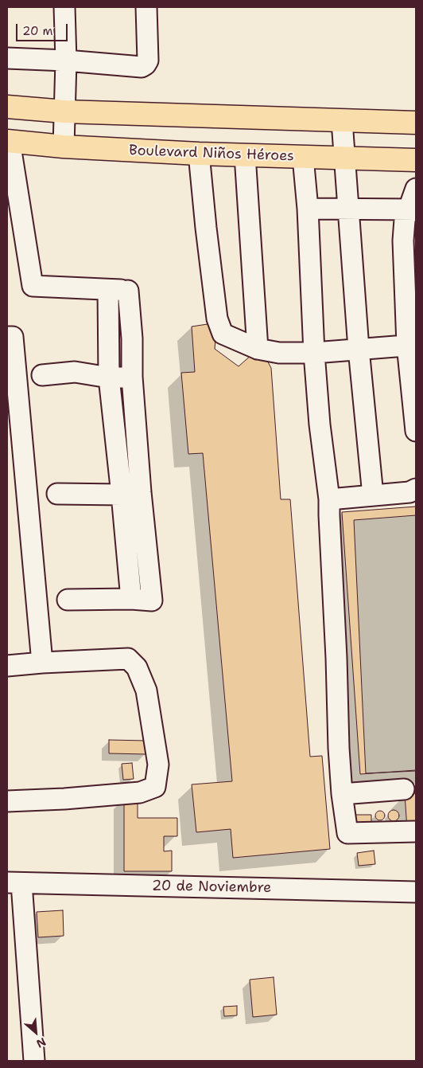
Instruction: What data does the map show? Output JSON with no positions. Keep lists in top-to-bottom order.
{
  "streets": {
    "main road": ["Boulevard Niños Héroes"],
    "street": ["20 de Noviembre"]
  },
  "scale_bar": "20 m",
  "north": "bottom right"
}
